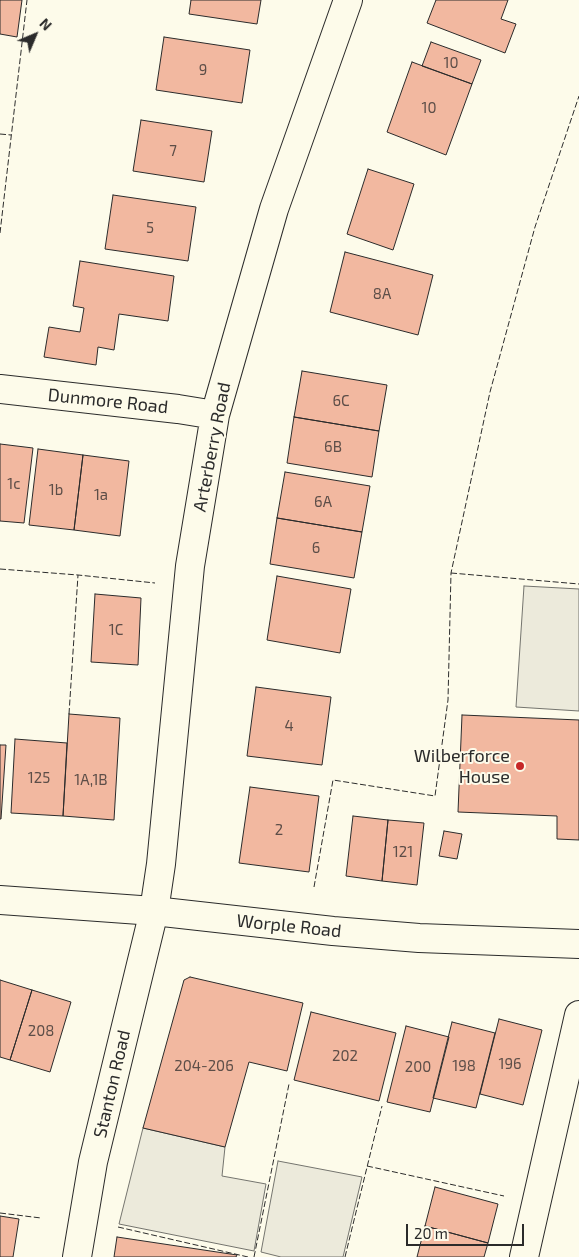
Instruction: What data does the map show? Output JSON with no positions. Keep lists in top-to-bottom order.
{
  "streets": {
    "street": [
      "Dunmore Road",
      "Arterberry Road",
      "Worple Road",
      "Stanton Road"
    ]
  },
  "crossings": [
    ["Dunmore Road", "Arterberry Road"],
    ["Arterberry Road", "Worple Road"],
    ["Arterberry Road", "Stanton Road"],
    ["Worple Road", "Stanton Road"]
  ],
  "places": ["Wilberforce House"],
  "house_numbers": [
    "10",
    "9",
    "10",
    "7",
    "5",
    "8A",
    "6C",
    "6B",
    "1c",
    "1b",
    "1a",
    "6A",
    "6",
    "1C",
    "4",
    "125",
    "1A,1B",
    "2",
    "121",
    "208",
    "202",
    "196",
    "204-206",
    "198",
    "200"
  ],
  "scale_bar": "20 m",
  "north": "top right"
}
